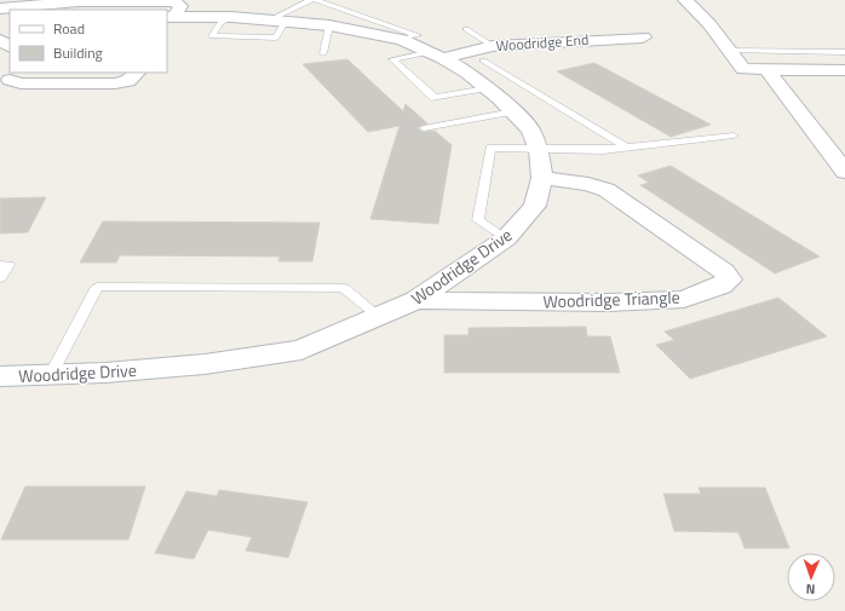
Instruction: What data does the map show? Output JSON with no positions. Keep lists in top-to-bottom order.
{
  "streets": {
    "street": ["Woodridge End", "Woodridge Drive", "Woodridge Triangle"]
  },
  "crossings": [
    ["Woodridge End", "Woodridge Drive"],
    ["Woodridge Drive", "Woodridge Triangle"]
  ],
  "legend": ["Road", "Building"],
  "north": "bottom"
}
